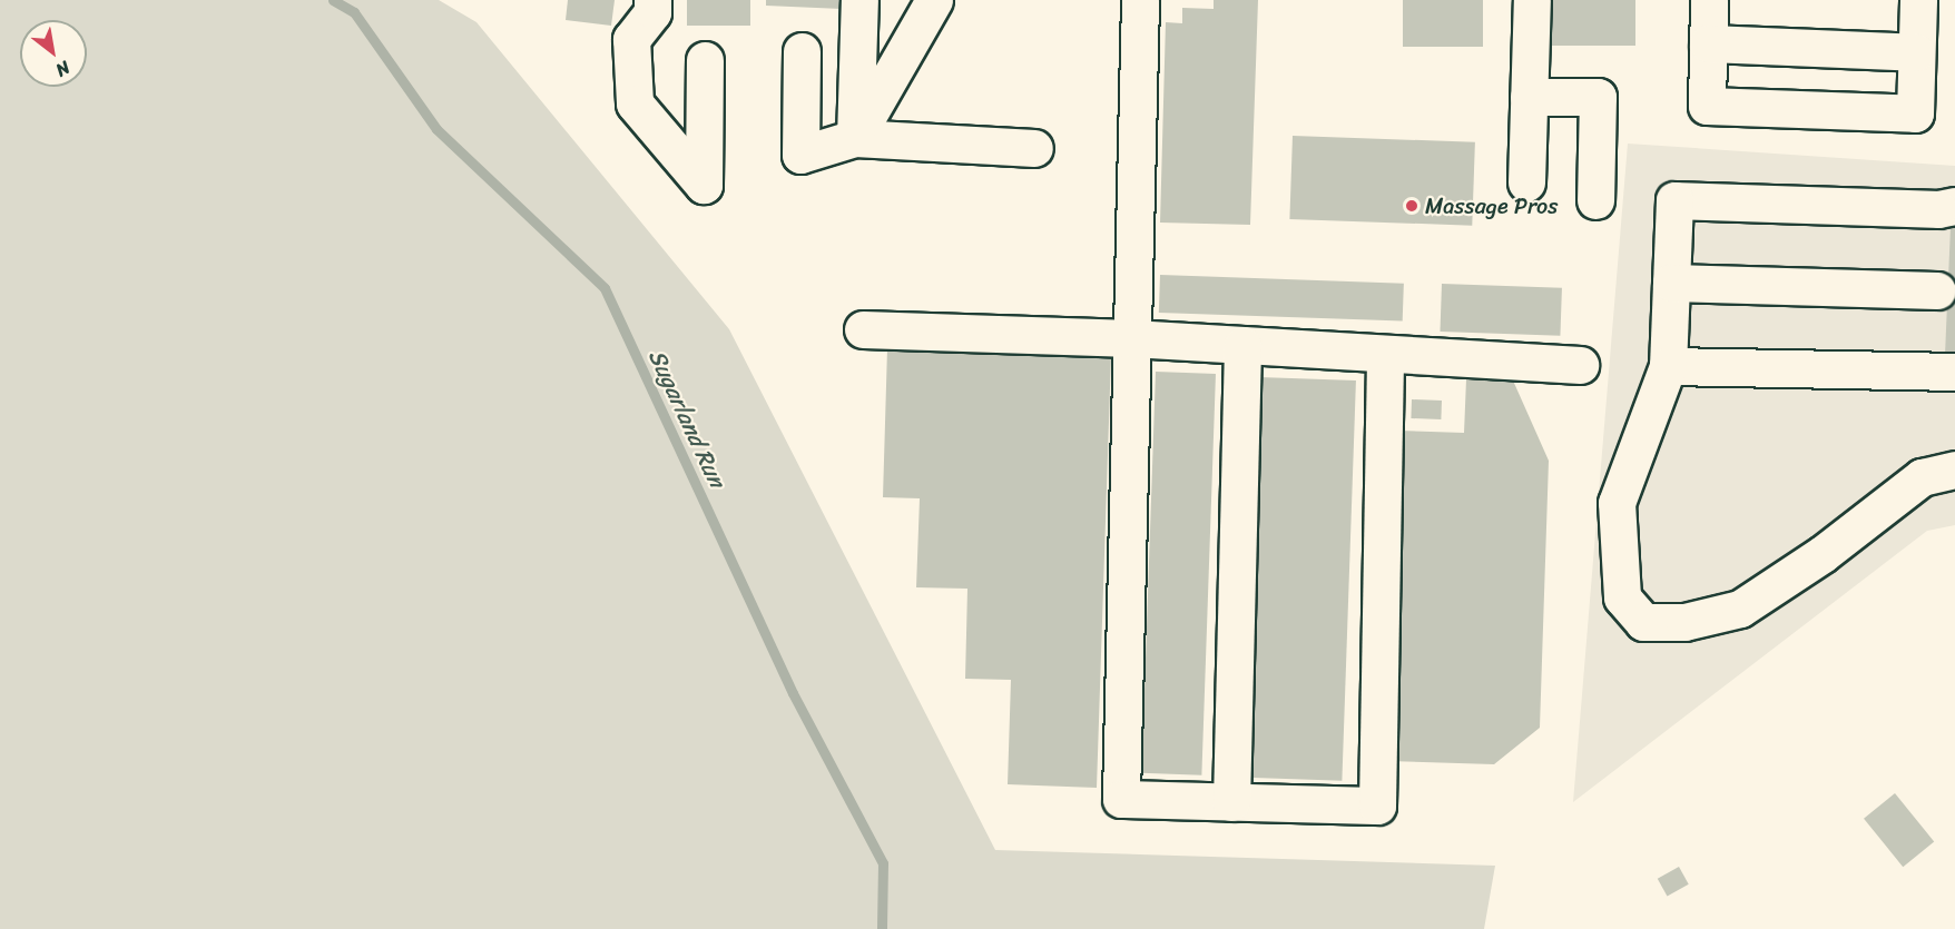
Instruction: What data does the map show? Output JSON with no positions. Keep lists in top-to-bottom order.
{
  "water": ["Sugarland Run"],
  "places": ["Massage Pros"],
  "north": "bottom right"
}
